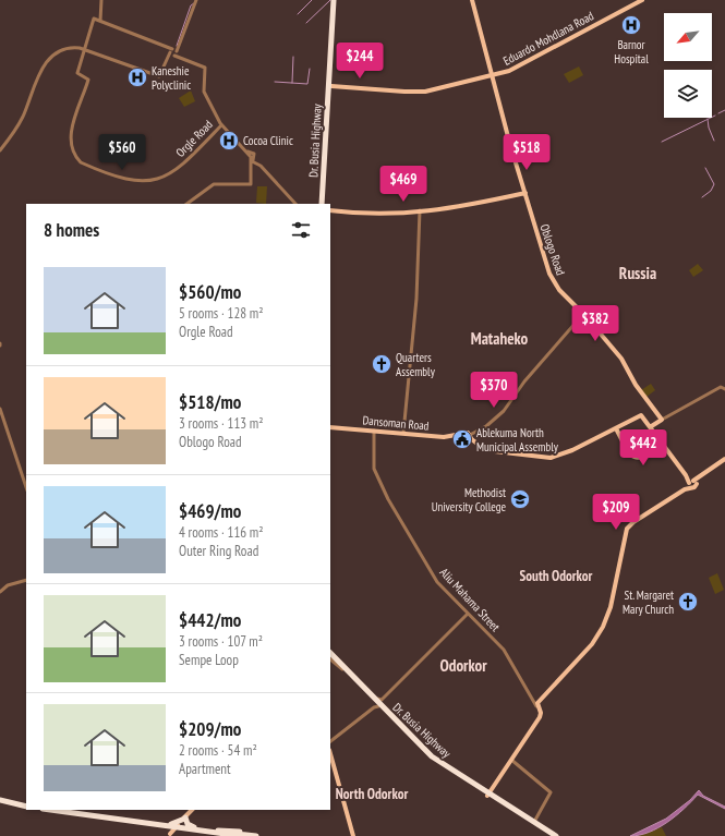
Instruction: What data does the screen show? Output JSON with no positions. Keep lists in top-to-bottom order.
{
  "streets": {
    "highway": ["Dr. Busia Highway"],
    "main road": ["Eduardo Mohdlana Road", "Oblogo Road", "Dansoman Road"],
    "street": ["Orgle Road", "Aliu Mahama Street"]
  },
  "crossings": [
    ["Eduardo Mohdlana Road", "Dr. Busia Highway"],
    ["Eduardo Mohdlana Road", "Oblogo Road"],
    ["Dansoman Road", "Aliu Mahama Street"]
  ],
  "districts": [
    "Russia",
    "Mataheko",
    "South Odorkor",
    "Odorkor",
    "North Odorkor"
  ],
  "places": {
    "hospital": ["Barnor Hospital", "Kaneshie Polyclinic", "Cocoa Clinic"],
    "church": ["Quarters Assembly", "St. Margaret Mary Church"],
    "public building": ["Ablekuma North Municipal Assembly"],
    "school or university": ["Methodist University College"]
  },
  "north": "bottom left",
  "page": {
    "price": [
      "$244",
      "$560",
      "$518",
      "$469",
      "$382",
      "$370",
      "$442",
      "$209"
    ],
    "heading": "8 homes",
    "list": [
      {
        "name": "$560/mo",
        "note": "5 rooms · 128 m² · Orgle Road"
      },
      {
        "name": "$518/mo",
        "note": "3 rooms · 113 m² · Oblogo Road"
      },
      {
        "name": "$469/mo",
        "note": "4 rooms · 116 m² · Outer Ring Road"
      },
      {
        "name": "$442/mo",
        "note": "3 rooms · 107 m² · Sempe Loop"
      },
      {
        "name": "$209/mo",
        "note": "2 rooms · 54 m² · Apartment"
      }
    ]
  }
}
